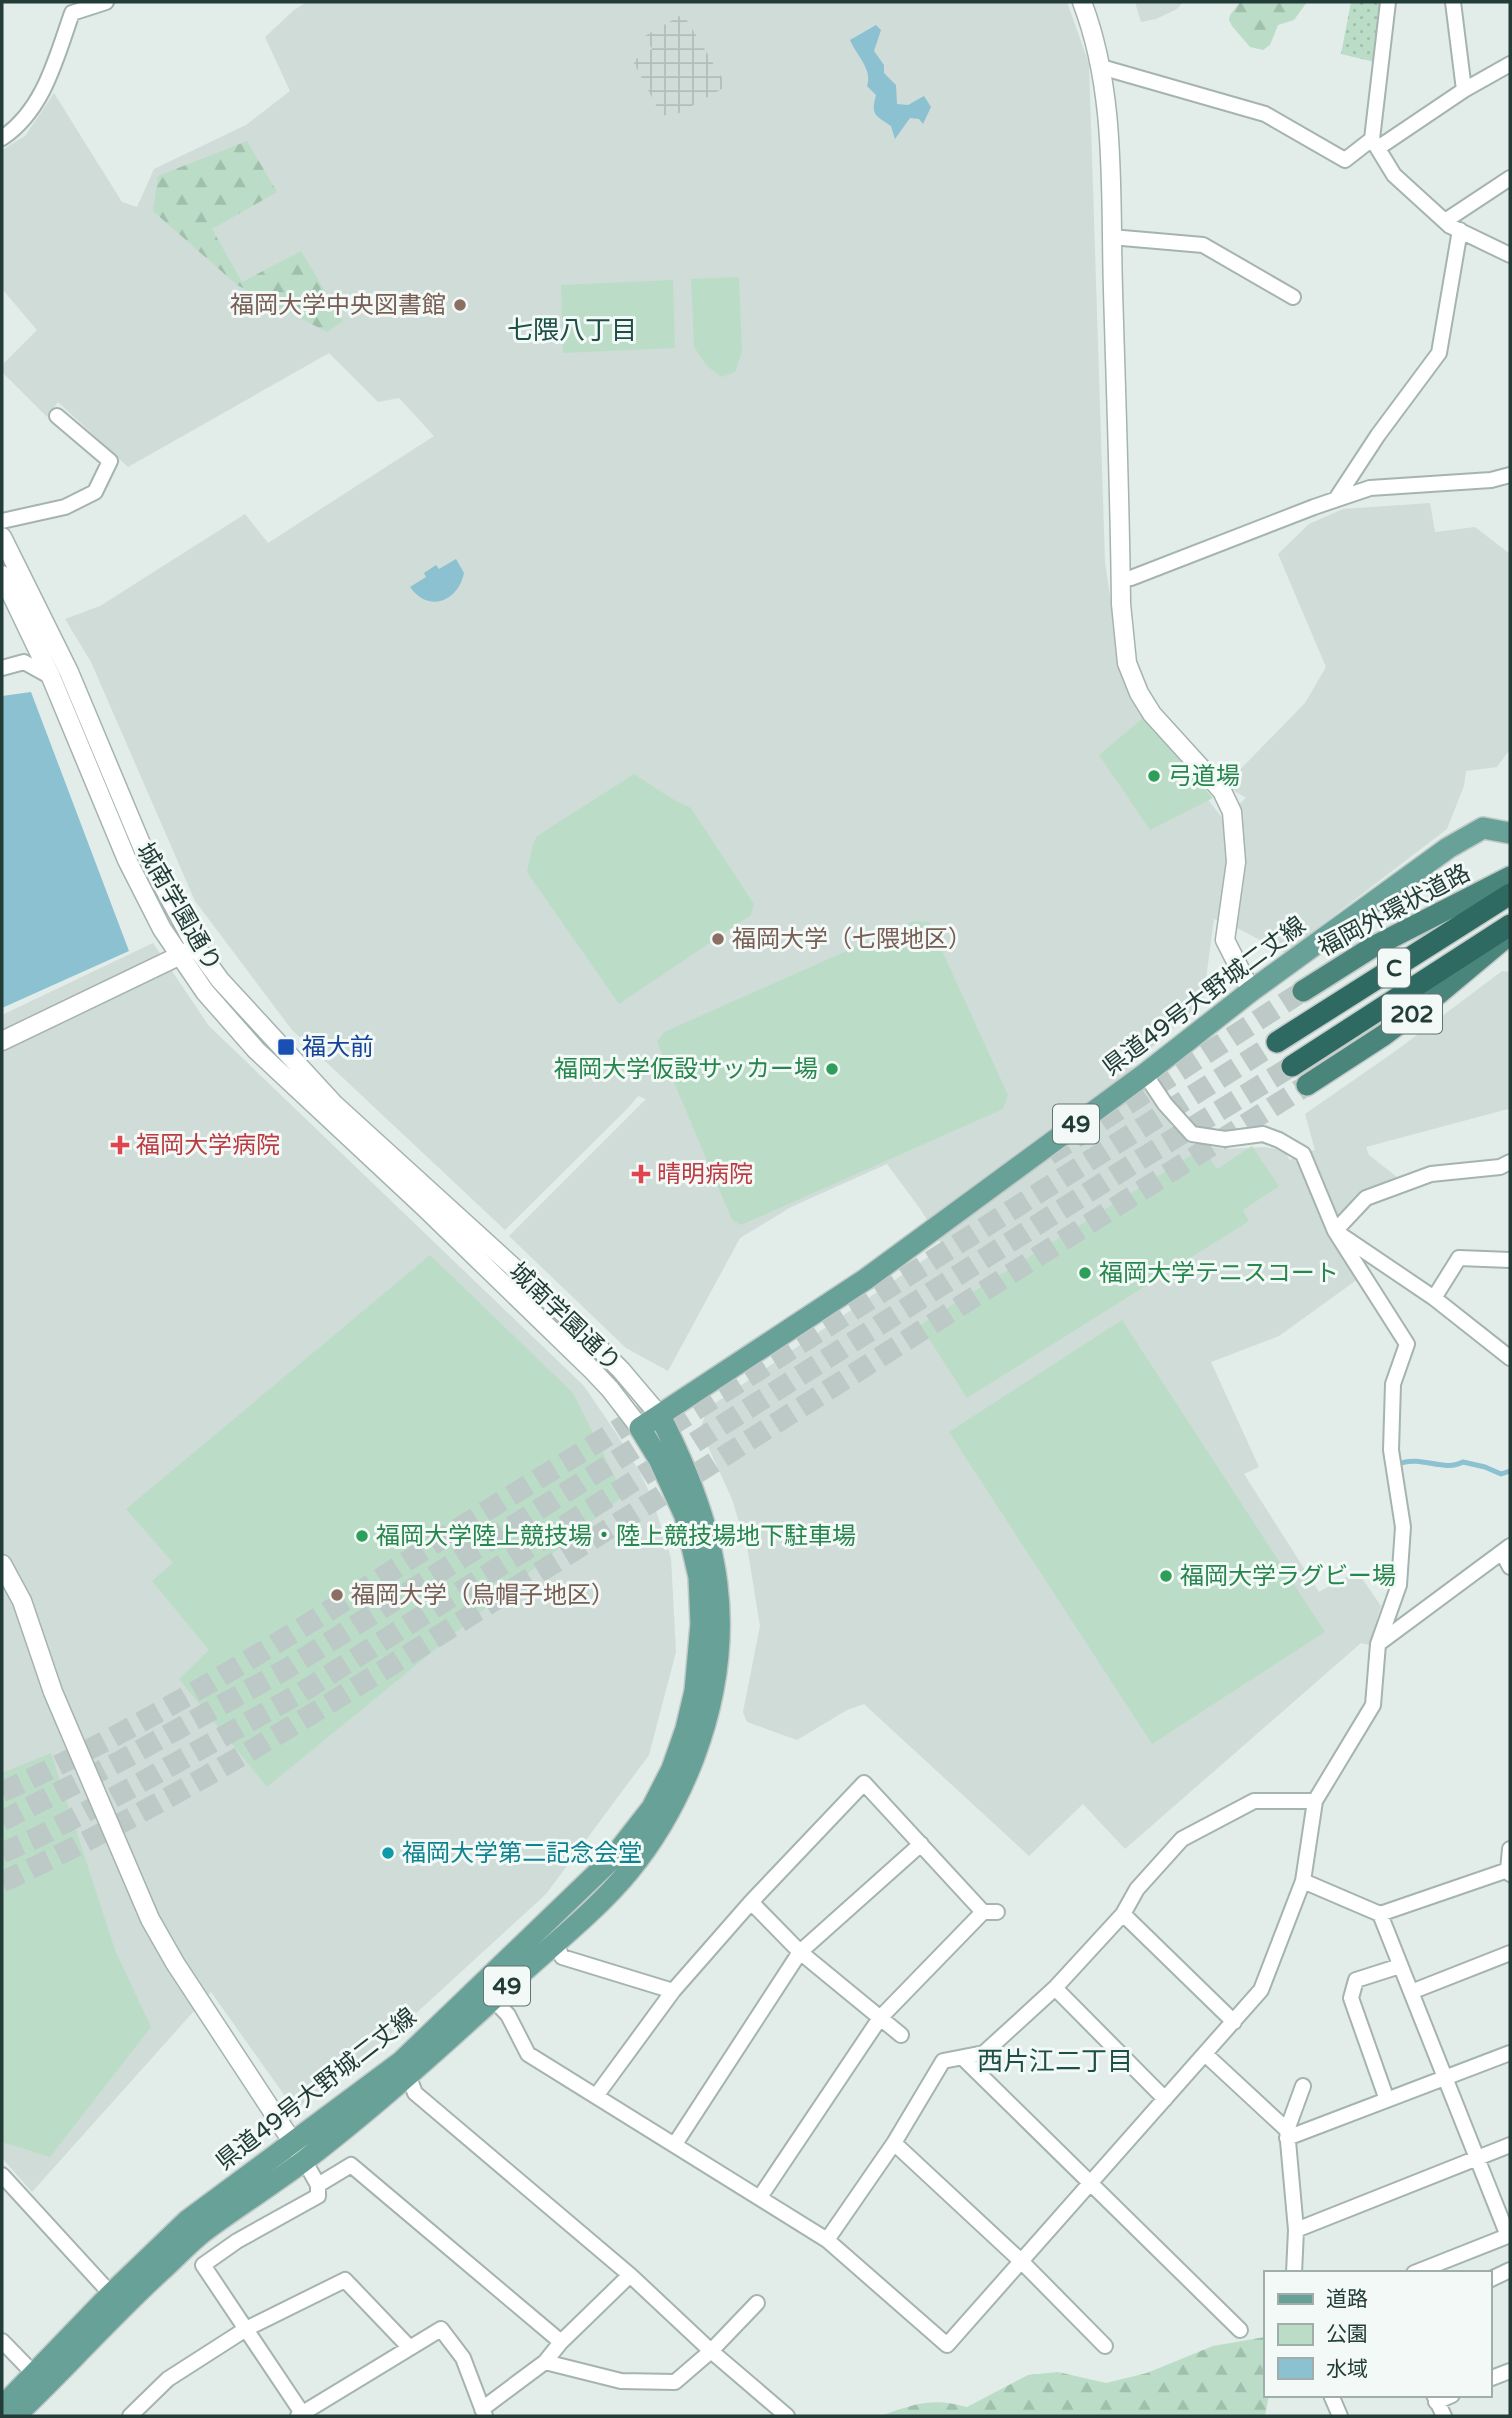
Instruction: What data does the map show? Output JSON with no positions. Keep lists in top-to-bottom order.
{
  "streets": {
    "highway": ["福岡外環状道路", "C", "202"],
    "main road": ["県道49号大野城二丈線", "49"],
    "street": ["城南学園通り"]
  },
  "crossings": [
    ["城南学園通り", "県道49号大野城二丈線"]
  ],
  "districts": ["七隈八丁目", "西片江二丁目"],
  "places": {
    "other": [
      "福岡大学中央図書館",
      "弓道場",
      "福岡大学（七隈地区）",
      "福岡大学仮設サッカー場",
      "福岡大学テニスコート",
      "福岡大学陸上競技場・陸上競技場地下駐車場",
      "福岡大学ラグビー場",
      "福岡大学（烏帽子地区）",
      "福岡大学第二記念会堂"
    ],
    "transit": ["福大前"],
    "health": ["福岡大学病院", "晴明病院"]
  },
  "legend": ["道路", "公園", "水域"]
}
